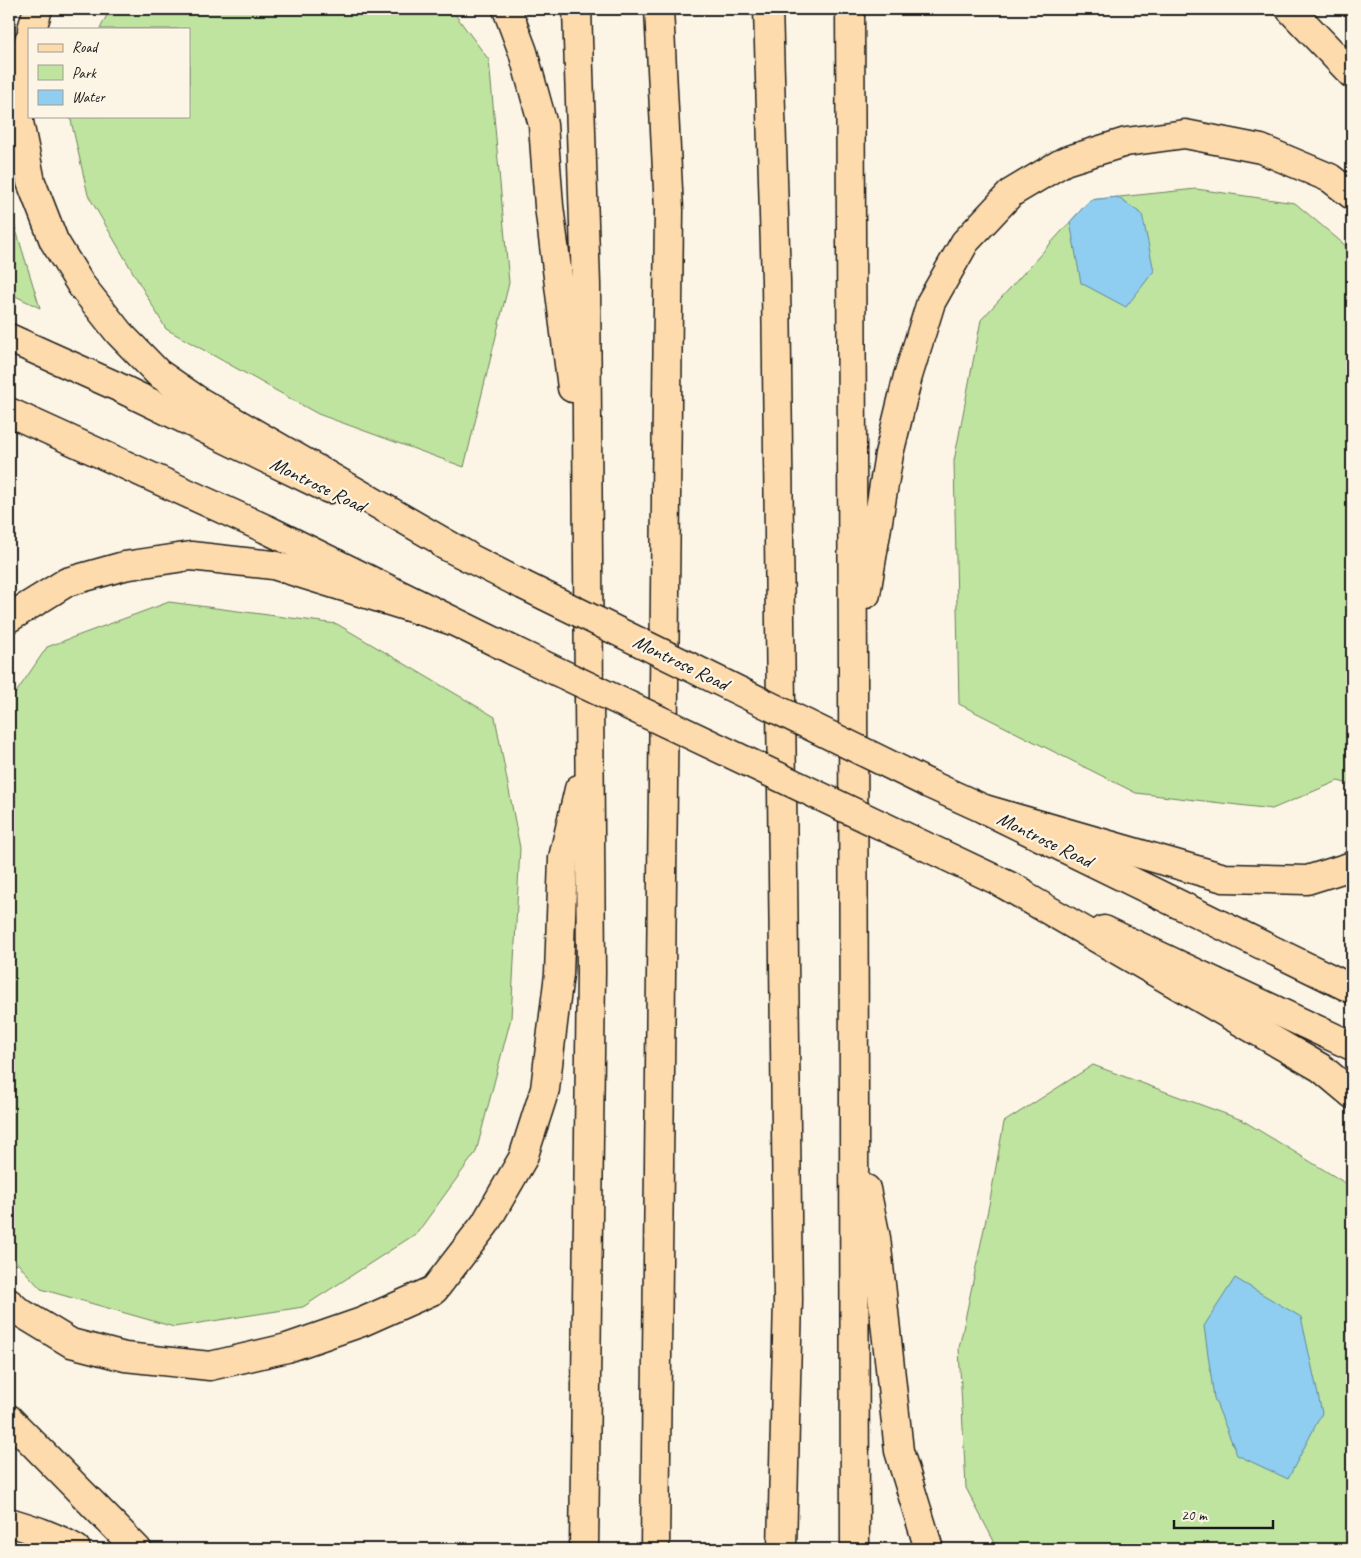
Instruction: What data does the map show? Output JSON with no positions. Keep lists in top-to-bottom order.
{
  "streets": {
    "main road": ["Montrose Road"]
  },
  "legend": ["Road", "Park", "Water"],
  "scale_bar": "20 m"
}
